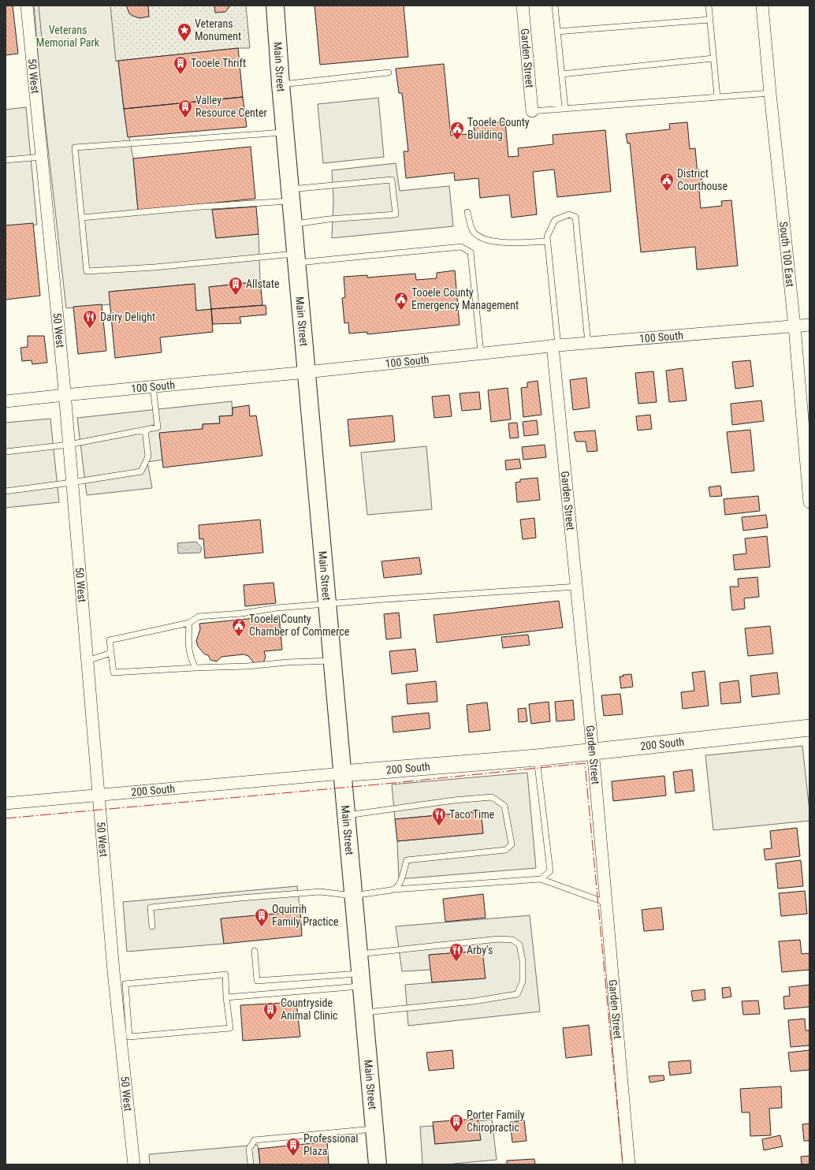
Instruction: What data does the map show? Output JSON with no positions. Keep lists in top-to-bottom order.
{
  "streets": {
    "highway": ["Main Street"],
    "street": [
      "Garden Street",
      "50 West",
      "South 100 East",
      "100 South",
      "200 South"
    ]
  },
  "crossings": [
    ["Garden Street", "100 South"],
    ["Garden Street", "200 South"],
    ["Main Street", "100 South"],
    ["Main Street", "200 South"],
    ["50 West", "100 South"],
    ["50 West", "200 South"],
    ["South 100 East", "100 South"]
  ],
  "parks": ["Veterans Memorial Park"],
  "places": {
    "place": ["Veterans Monument"],
    "building": [
      "Tooele Thrift",
      "Valley Resource Center",
      "Allstate",
      "Oquirrih Family Practice",
      "Countryside Animal Clinic",
      "Porter Family Chiropractic",
      "Professional Plaza"
    ],
    "public building": [
      "Tooele County Building",
      "District Courthouse",
      "Tooele County Emergency Management",
      "Tooele County Chamber of Commerce"
    ],
    "restaurant": ["Dairy Delight", "Taco Time", "Arby's"]
  }
}
